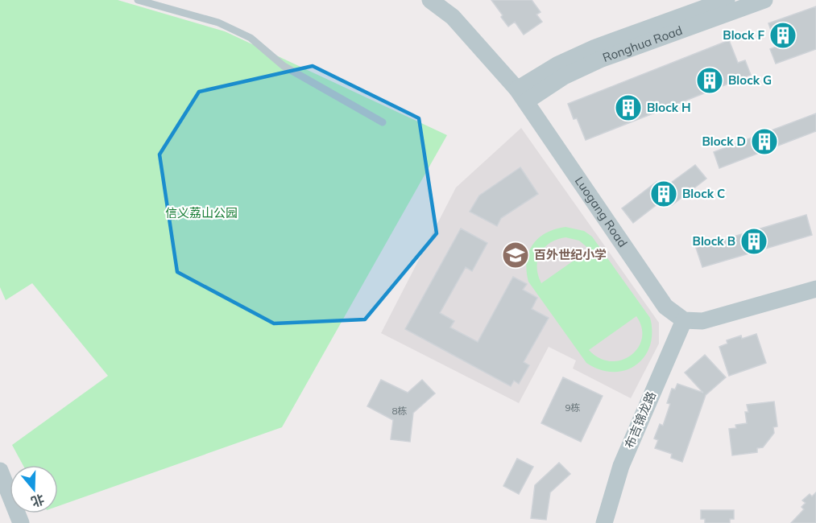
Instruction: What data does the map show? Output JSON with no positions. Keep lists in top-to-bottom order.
{
  "streets": {
    "street": ["Ronghua Road", "Luogang Road", "布吉锦龙路"]
  },
  "crossings": [
    ["Ronghua Road", "Luogang Road"],
    ["Luogang Road", "布吉锦龙路"]
  ],
  "parks": ["信义荔山公园"],
  "places": {
    "building": [
      "Block F",
      "Block G",
      "Block H",
      "Block D",
      "Block C",
      "Block B"
    ],
    "school or university": ["百外世纪小学"]
  },
  "house_numbers": ["9栋", "8栋"],
  "north": "bottom"
}
